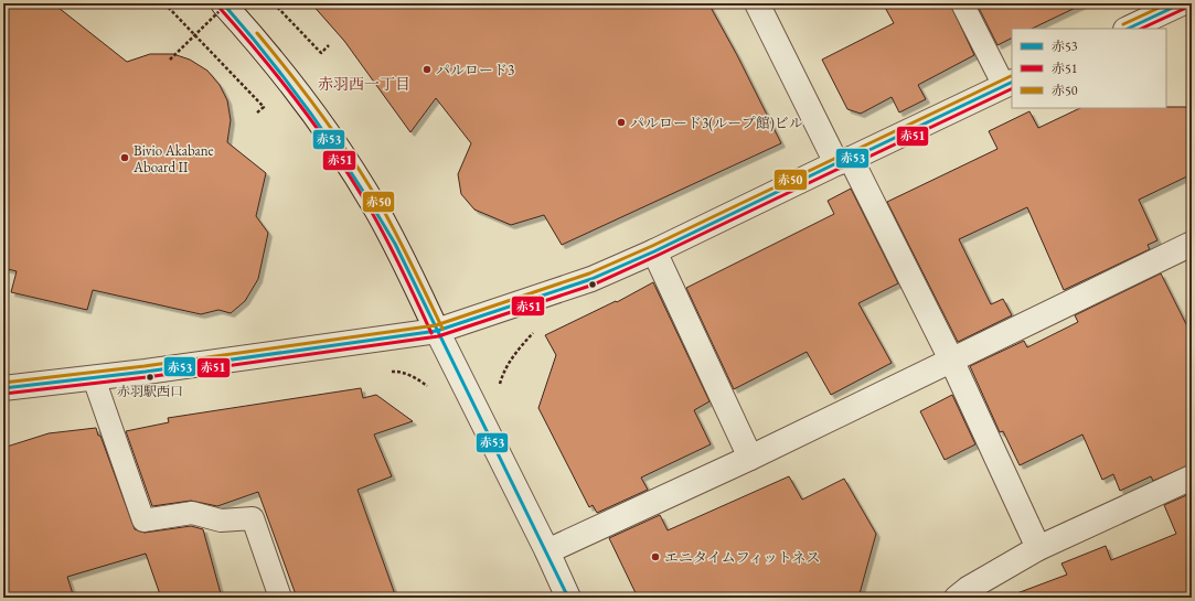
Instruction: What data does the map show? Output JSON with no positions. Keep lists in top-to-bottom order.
{
  "districts": ["赤羽西一丁目"],
  "places": [
    "パルロード3",
    "パルロード3(ループ館)ビル",
    "Bivio Akabane Aboard II",
    "赤羽駅西口",
    "エニタイムフィットネス"
  ],
  "lines": ["transit line 赤53", "transit line 赤50", "transit line 赤51"],
  "legend": ["赤53", "赤51", "赤50"]
}
